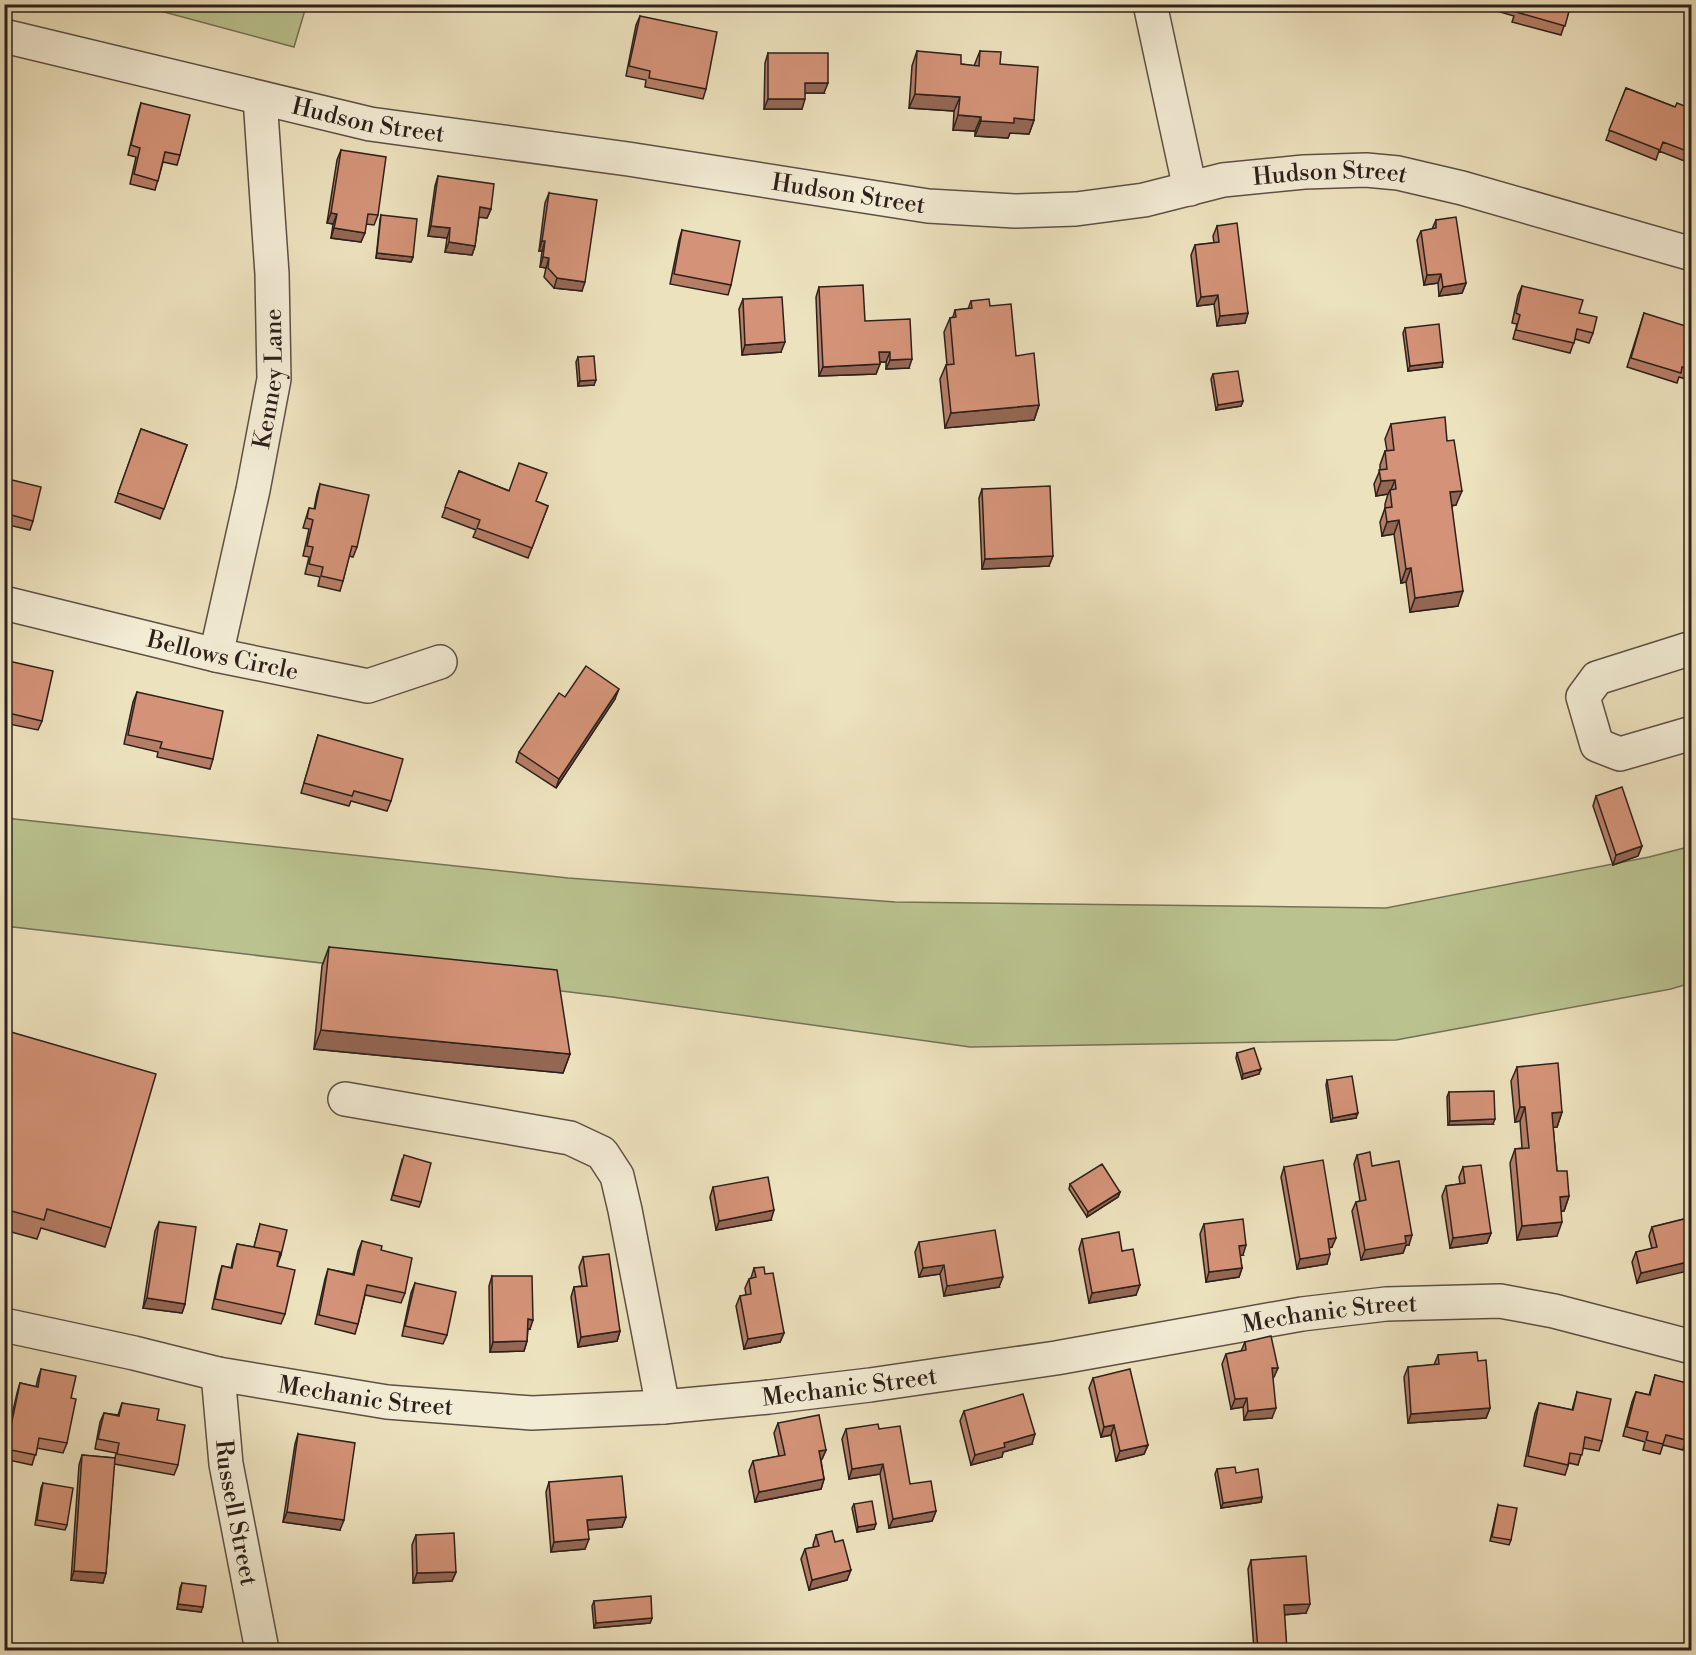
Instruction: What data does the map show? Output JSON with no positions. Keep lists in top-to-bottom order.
{
  "streets": {
    "street": [
      "Hudson Street",
      "Kenney Lane",
      "Bellows Circle",
      "Mechanic Street",
      "Russell Street"
    ]
  },
  "crossings": [
    ["Hudson Street", "Kenney Lane"],
    ["Kenney Lane", "Bellows Circle"],
    ["Mechanic Street", "Russell Street"]
  ]
}
